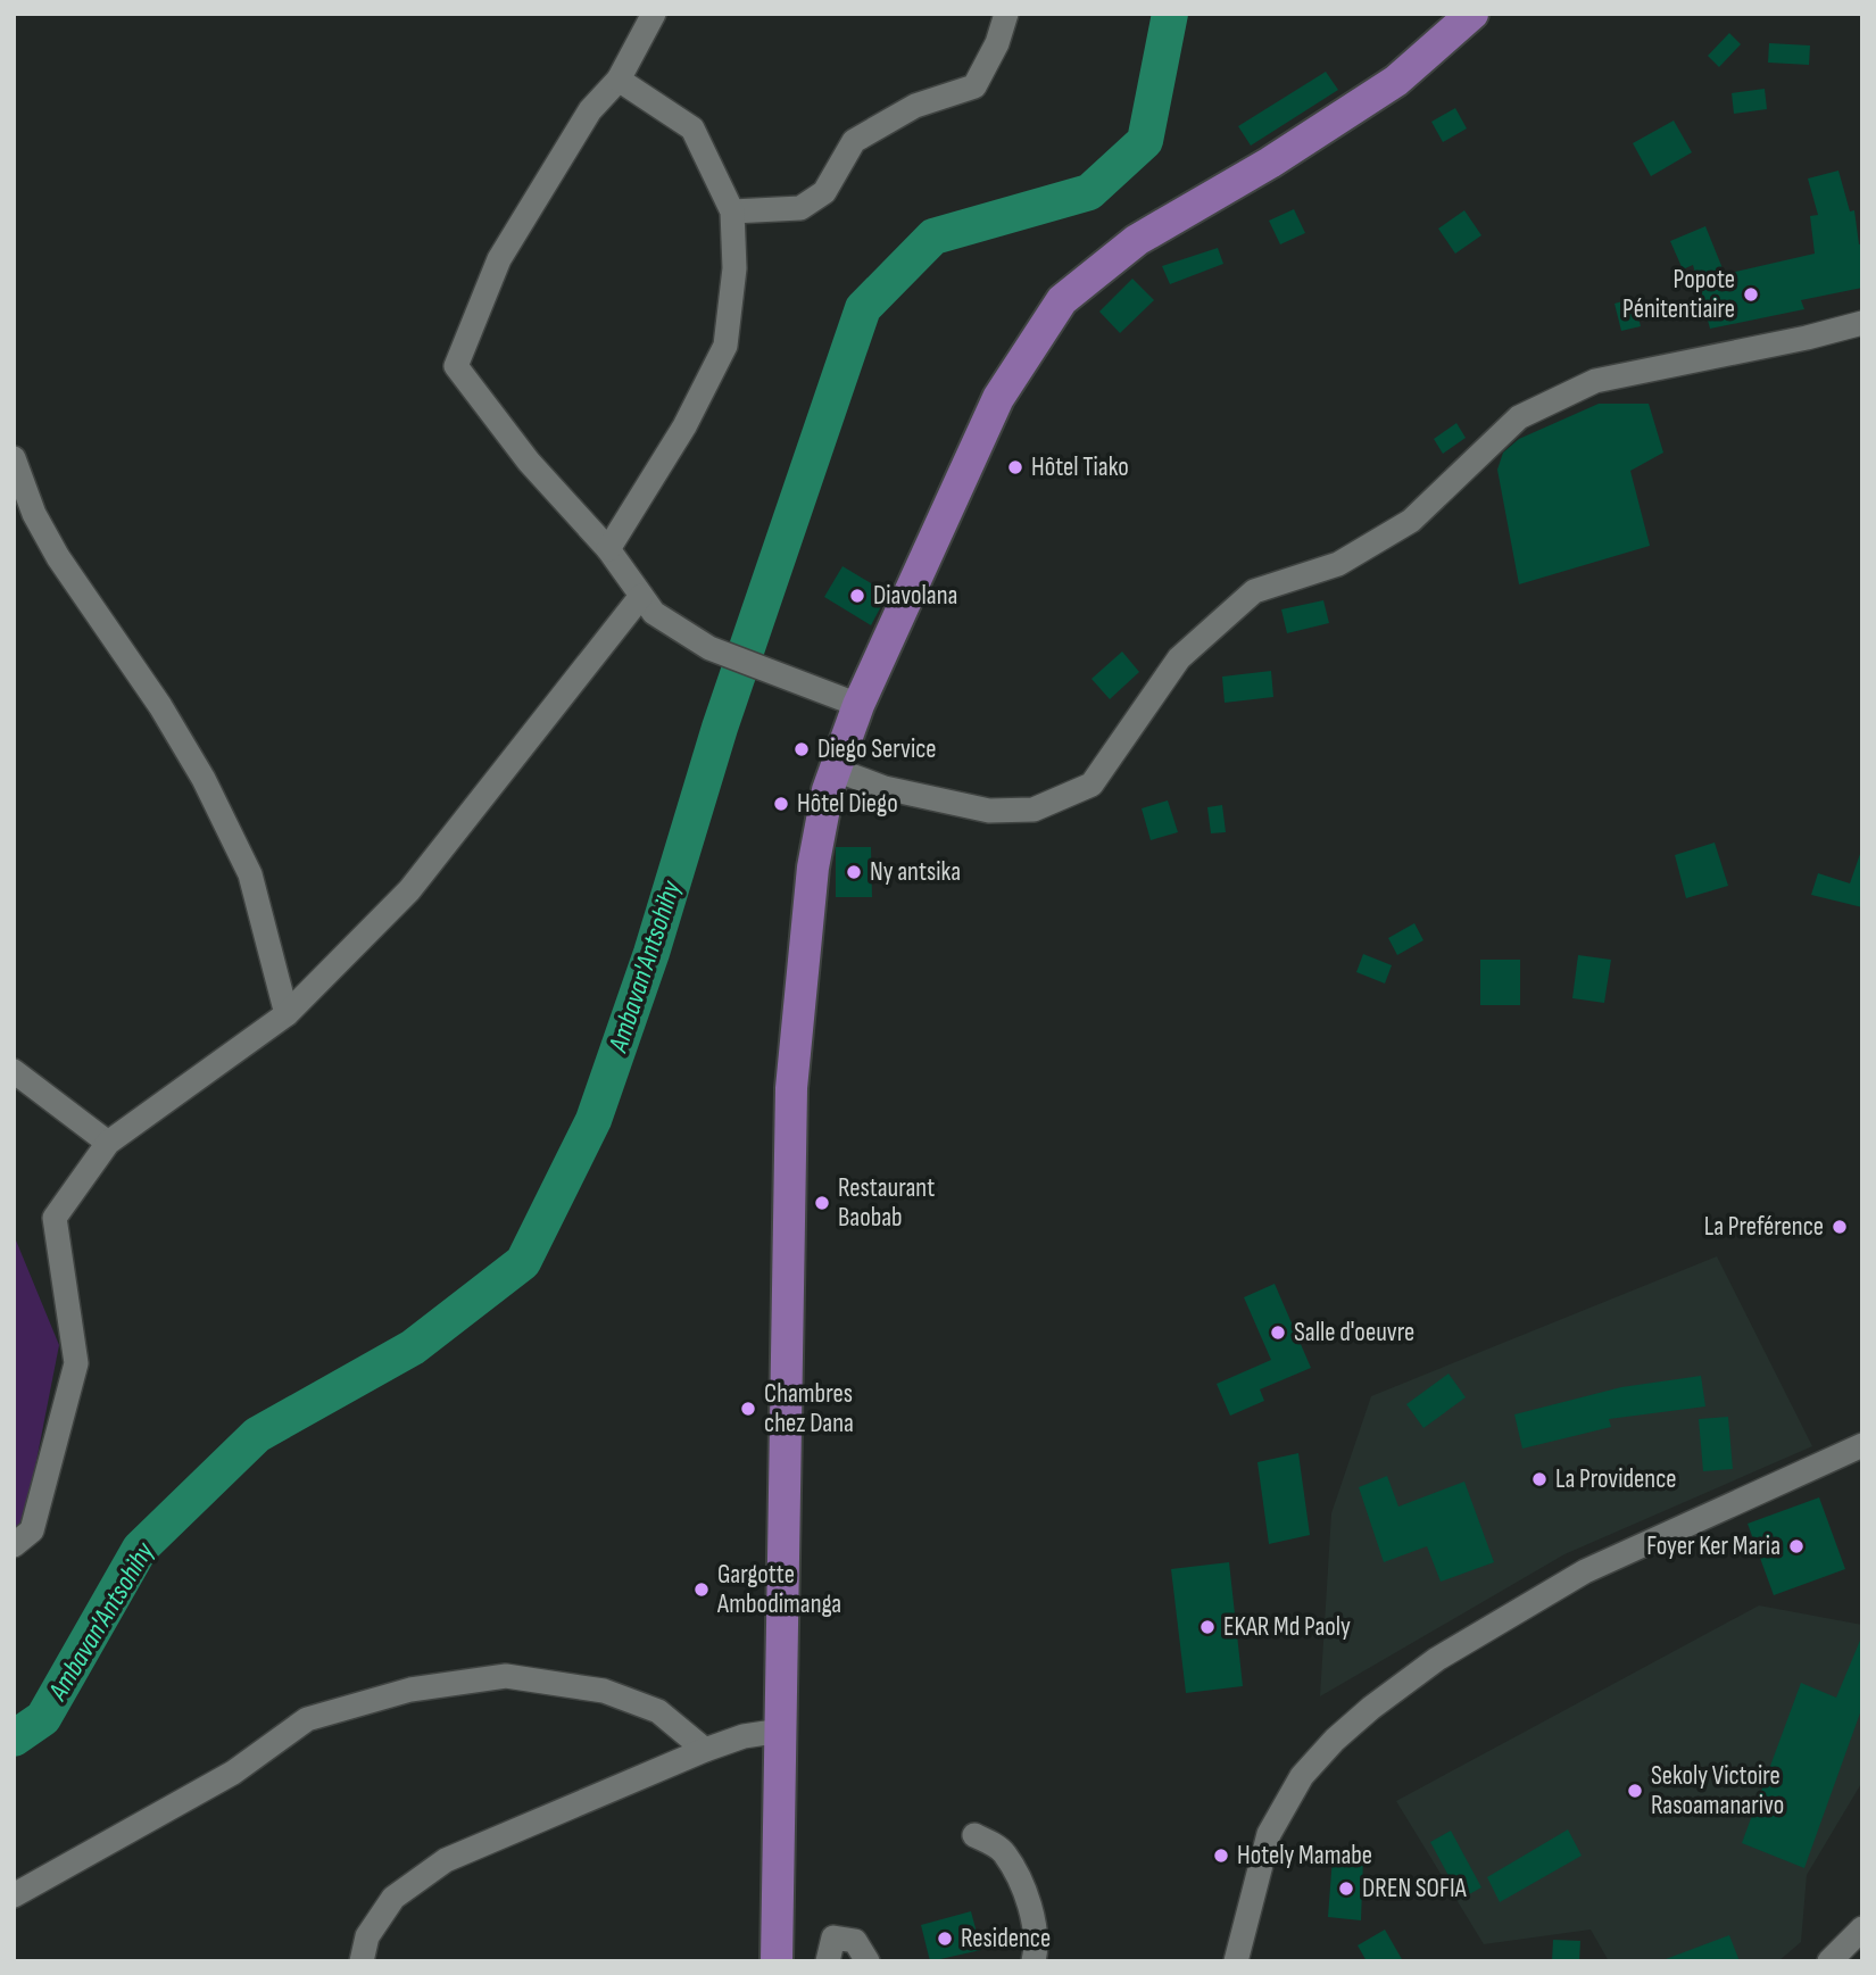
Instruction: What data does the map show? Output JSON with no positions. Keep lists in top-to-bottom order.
{
  "water": ["Ambavan'Antsohihy"],
  "places": [
    "Popote Pénitentiaire",
    "Hôtel Tiako",
    "Diavolana",
    "Diego Service",
    "Hôtel Diego",
    "Ny antsika",
    "Restaurant Baobab",
    "La Preférence",
    "Salle d'oeuvre",
    "Chambres chez Dana",
    "La Providence",
    "Foyer Ker Maria",
    "Gargotte Ambodimanga",
    "EKAR Md Paoly",
    "Sekoly Victoire Rasoamanarivo",
    "Hotely Mamabe",
    "DREN SOFIA",
    "Residence"
  ]
}
